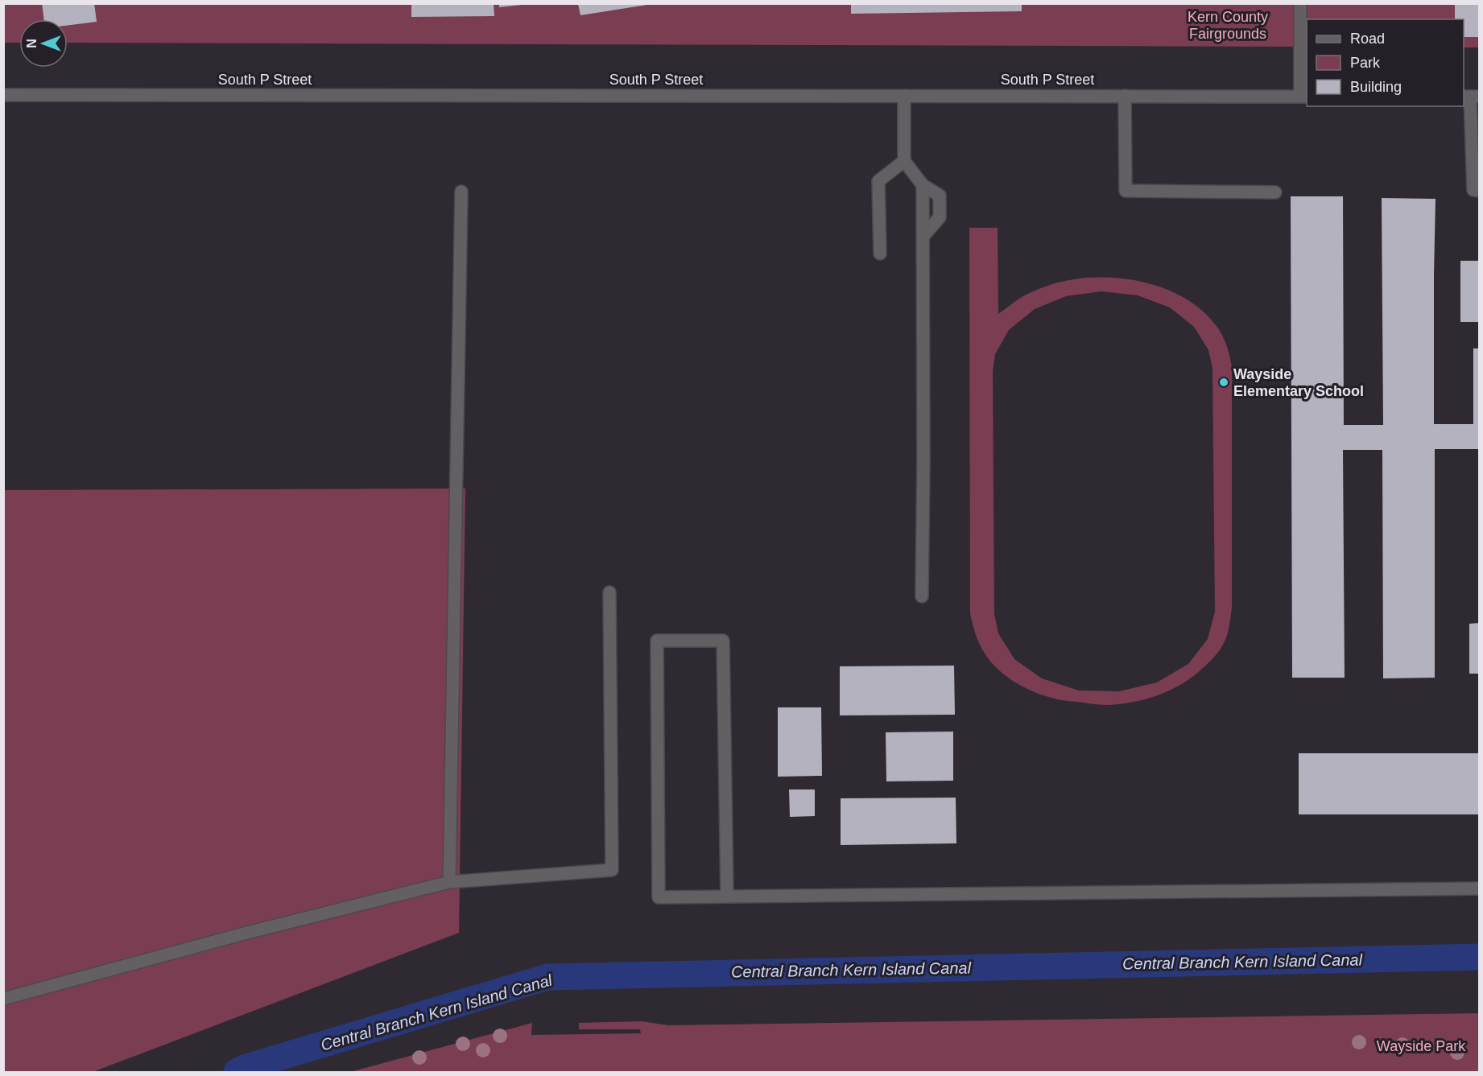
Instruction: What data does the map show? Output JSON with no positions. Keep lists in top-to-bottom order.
{
  "streets": {
    "street": ["South P Street"]
  },
  "water": ["Central Branch Kern Island Canal"],
  "parks": ["Kern County Fairgrounds", "Wayside Park"],
  "places": ["Wayside Elementary School"],
  "legend": ["Road", "Park", "Building"],
  "north": "left"
}
